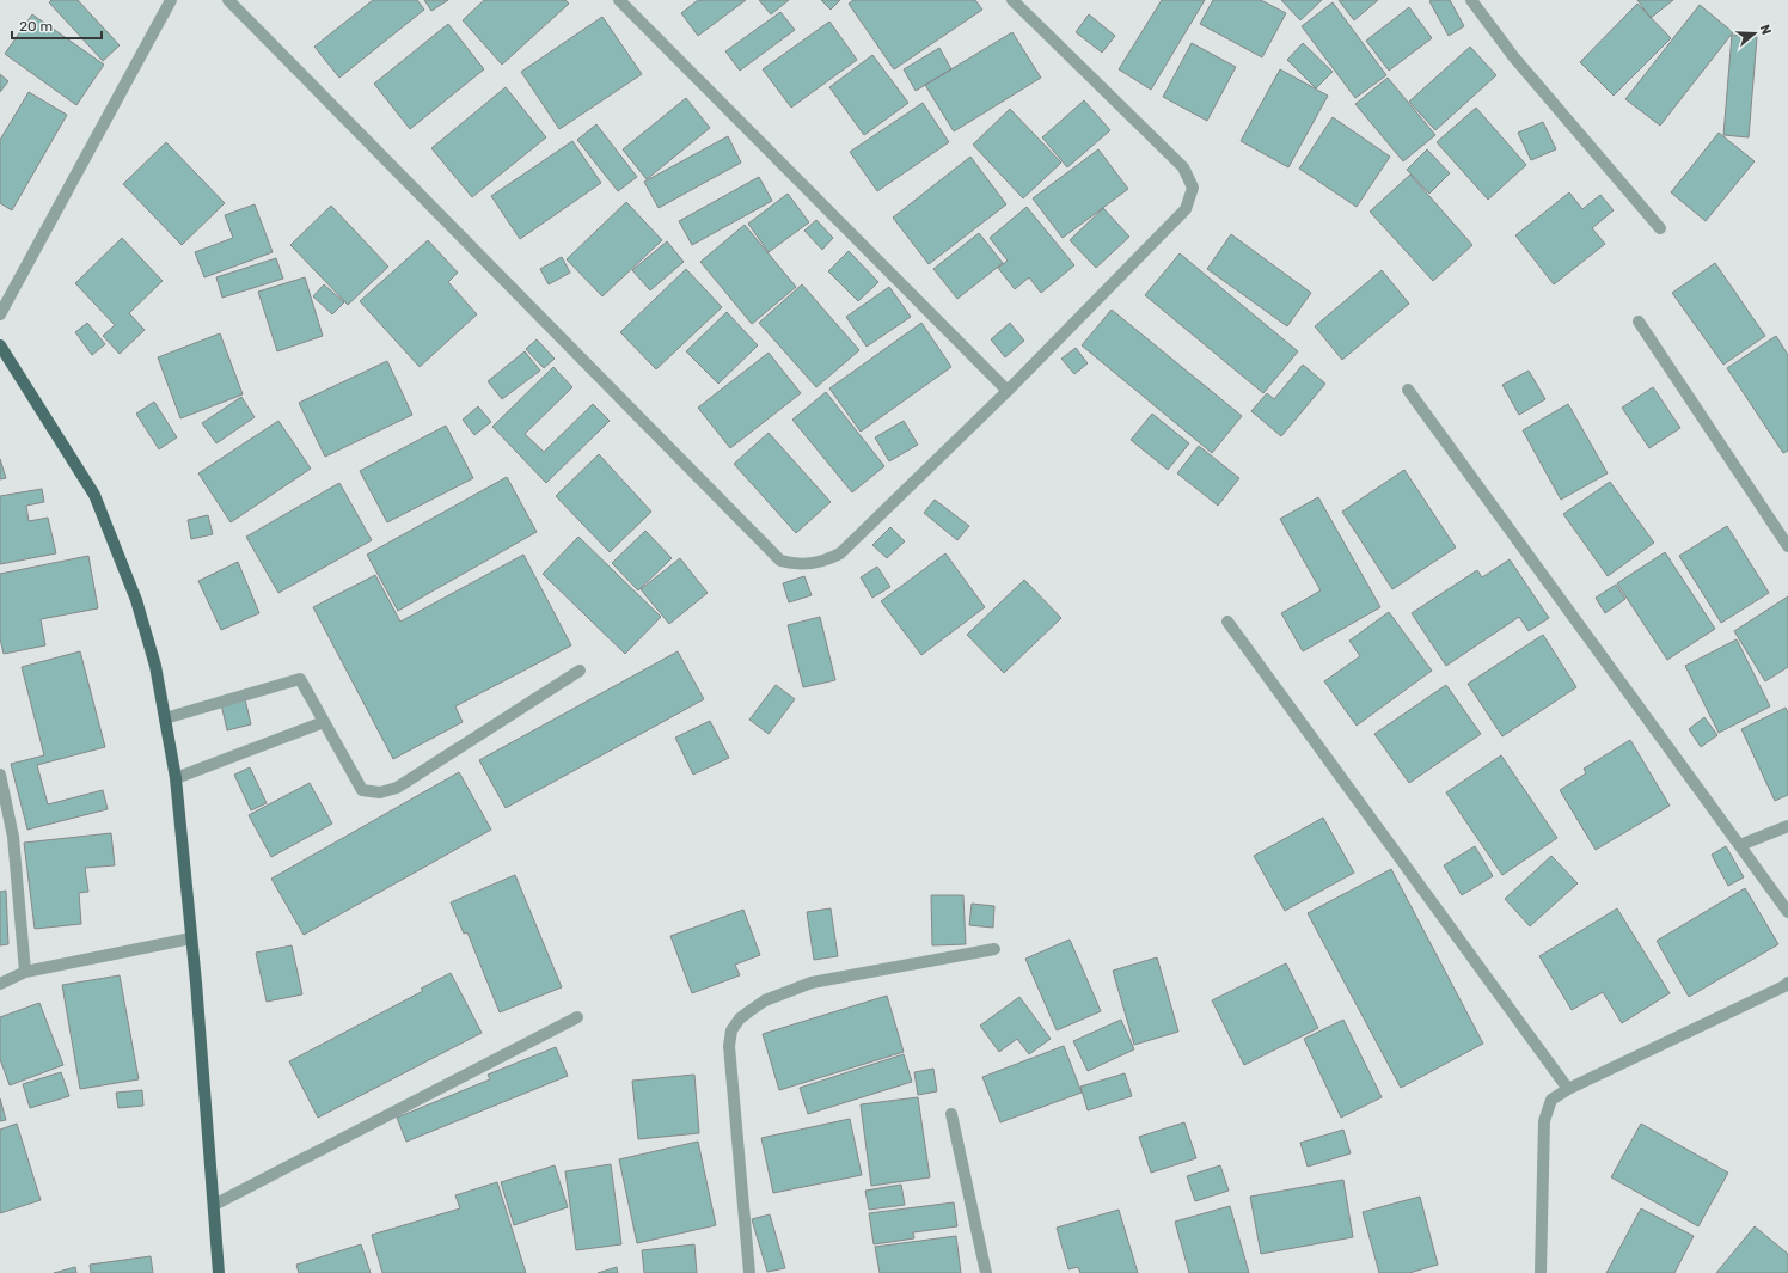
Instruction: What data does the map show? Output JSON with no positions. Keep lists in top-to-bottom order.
{
  "scale_bar": "20 m",
  "north": "right"
}
